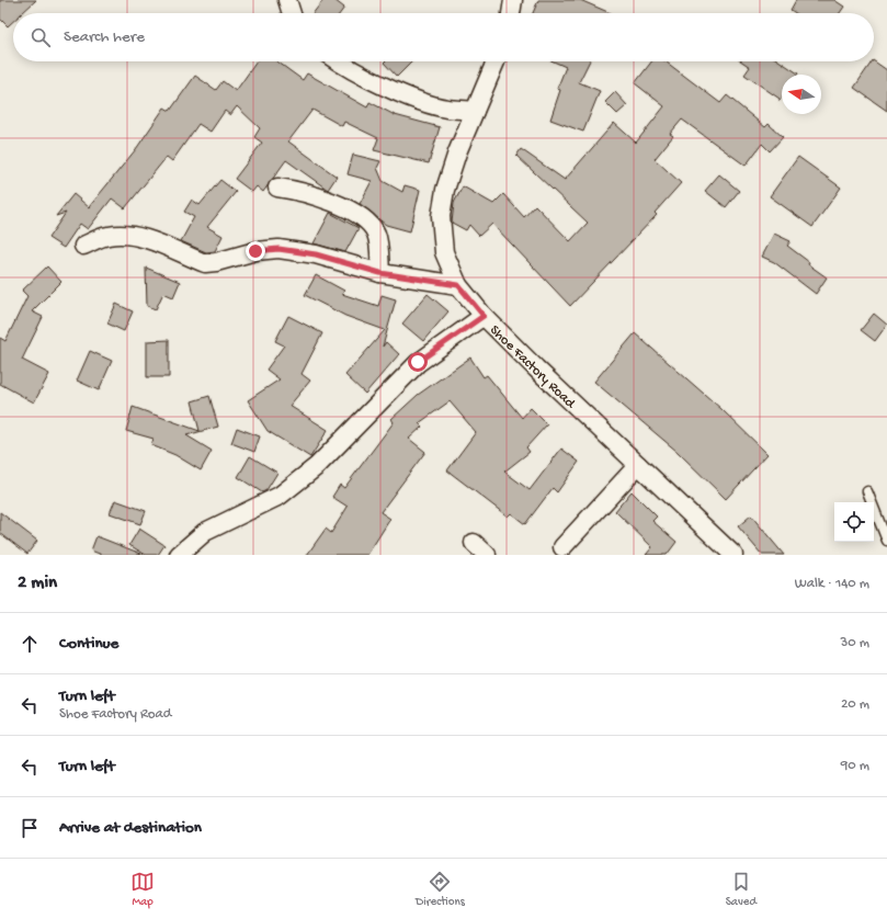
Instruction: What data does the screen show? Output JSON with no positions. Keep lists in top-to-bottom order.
{
  "streets": {
    "street": ["Shoe Factory Road"]
  },
  "north": "left",
  "page": {
    "search": "Search here",
    "heading": ["2 min", "Walk · 140 m"],
    "list": [
      ["Continue", "30 m"],
      ["Turn left", "Shoe Factory Road", "20 m"],
      ["Turn left", "90 m"],
      "Arrive at destination"
    ],
    "nav": ["Map", "Directions", "Saved"]
  }
}
